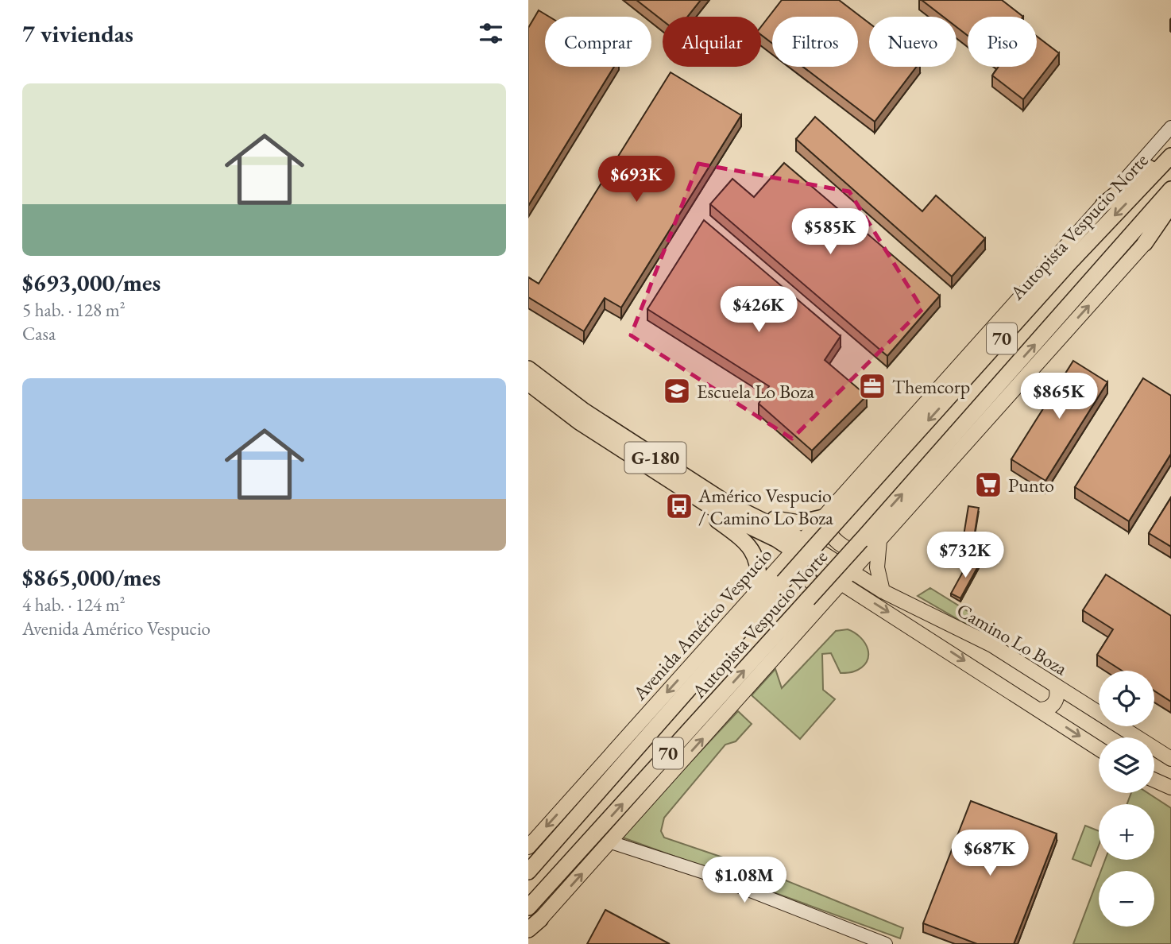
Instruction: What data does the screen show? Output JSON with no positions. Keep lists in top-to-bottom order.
{
  "streets": {
    "highway": ["Autopista Vespucio Norte", "70", "G-180"],
    "main road": ["Avenida Américo Vespucio", "Camino Lo Boza"]
  },
  "crossings": [
    ["Autopista Vespucio Norte", "Avenida Américo Vespucio"],
    ["G-180", "Avenida Américo Vespucio"],
    ["G-180", "Camino Lo Boza"],
    ["Avenida Américo Vespucio", "Camino Lo Boza"]
  ],
  "one_way": ["Avenida Américo Vespucio"],
  "places": {
    "office": ["Themcorp"],
    "school or university": ["Escuela Lo Boza"],
    "supermarket": ["Punto"],
    "bus stop": ["Américo Vespucio / Camino Lo Boza"]
  },
  "page": {
    "heading": "7 viviendas",
    "chip": [
      "Comprar",
      "Alquilar",
      "Filtros",
      "Nuevo",
      "Piso"
    ],
    "list": [
      {
        "name": "$693,000/mes",
        "note": "5 hab. · 128 m² · Casa"
      },
      {
        "name": "$865,000/mes",
        "note": "4 hab. · 124 m² · Avenida Américo Vespucio"
      }
    ],
    "price": [
      "$693K",
      "$585K",
      "$426K",
      "$865K",
      "$732K",
      "$687K",
      "$1.08M"
    ],
    "map_buttons": ["+", "−"]
  }
}
